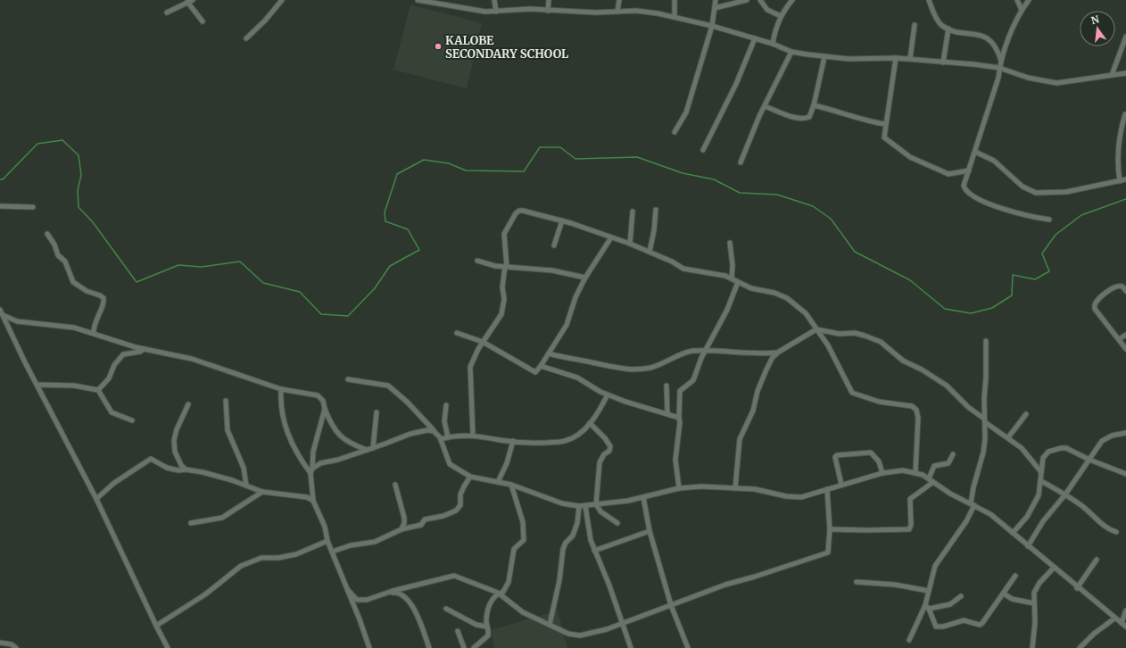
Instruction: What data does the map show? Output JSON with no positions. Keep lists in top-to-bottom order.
{
  "places": ["KALOBE SECONDARY SCHOOL"],
  "north": "top"
}
